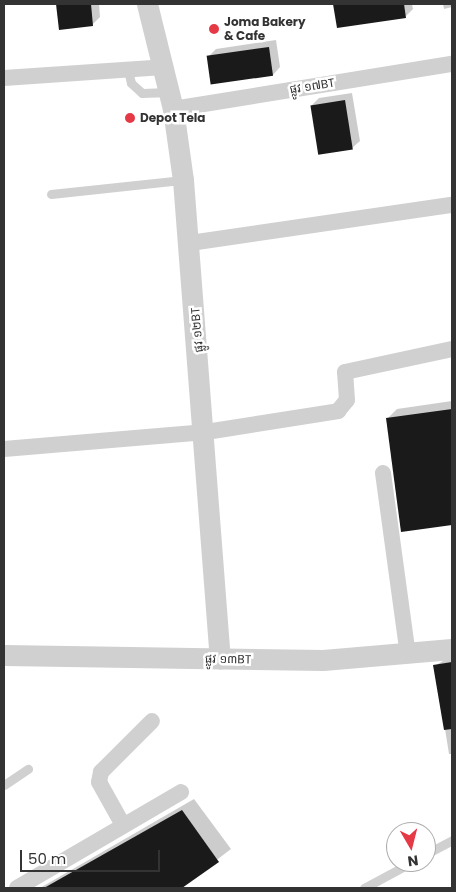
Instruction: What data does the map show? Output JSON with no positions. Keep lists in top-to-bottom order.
{
  "streets": {
    "street": ["ផ្លូវ ១៧BT", "ផ្លូវ ១២BT", "ផ្លូវ ១៣BT"]
  },
  "crossings": [
    ["ផ្លូវ ១៧BT", "ផ្លូវ ១២BT"],
    ["ផ្លូវ ១២BT", "ផ្លូវ ១៣BT"]
  ],
  "places": ["Joma Bakery & Cafe", "Depot Tela"],
  "scale_bar": "50 m",
  "north": "bottom"
}
